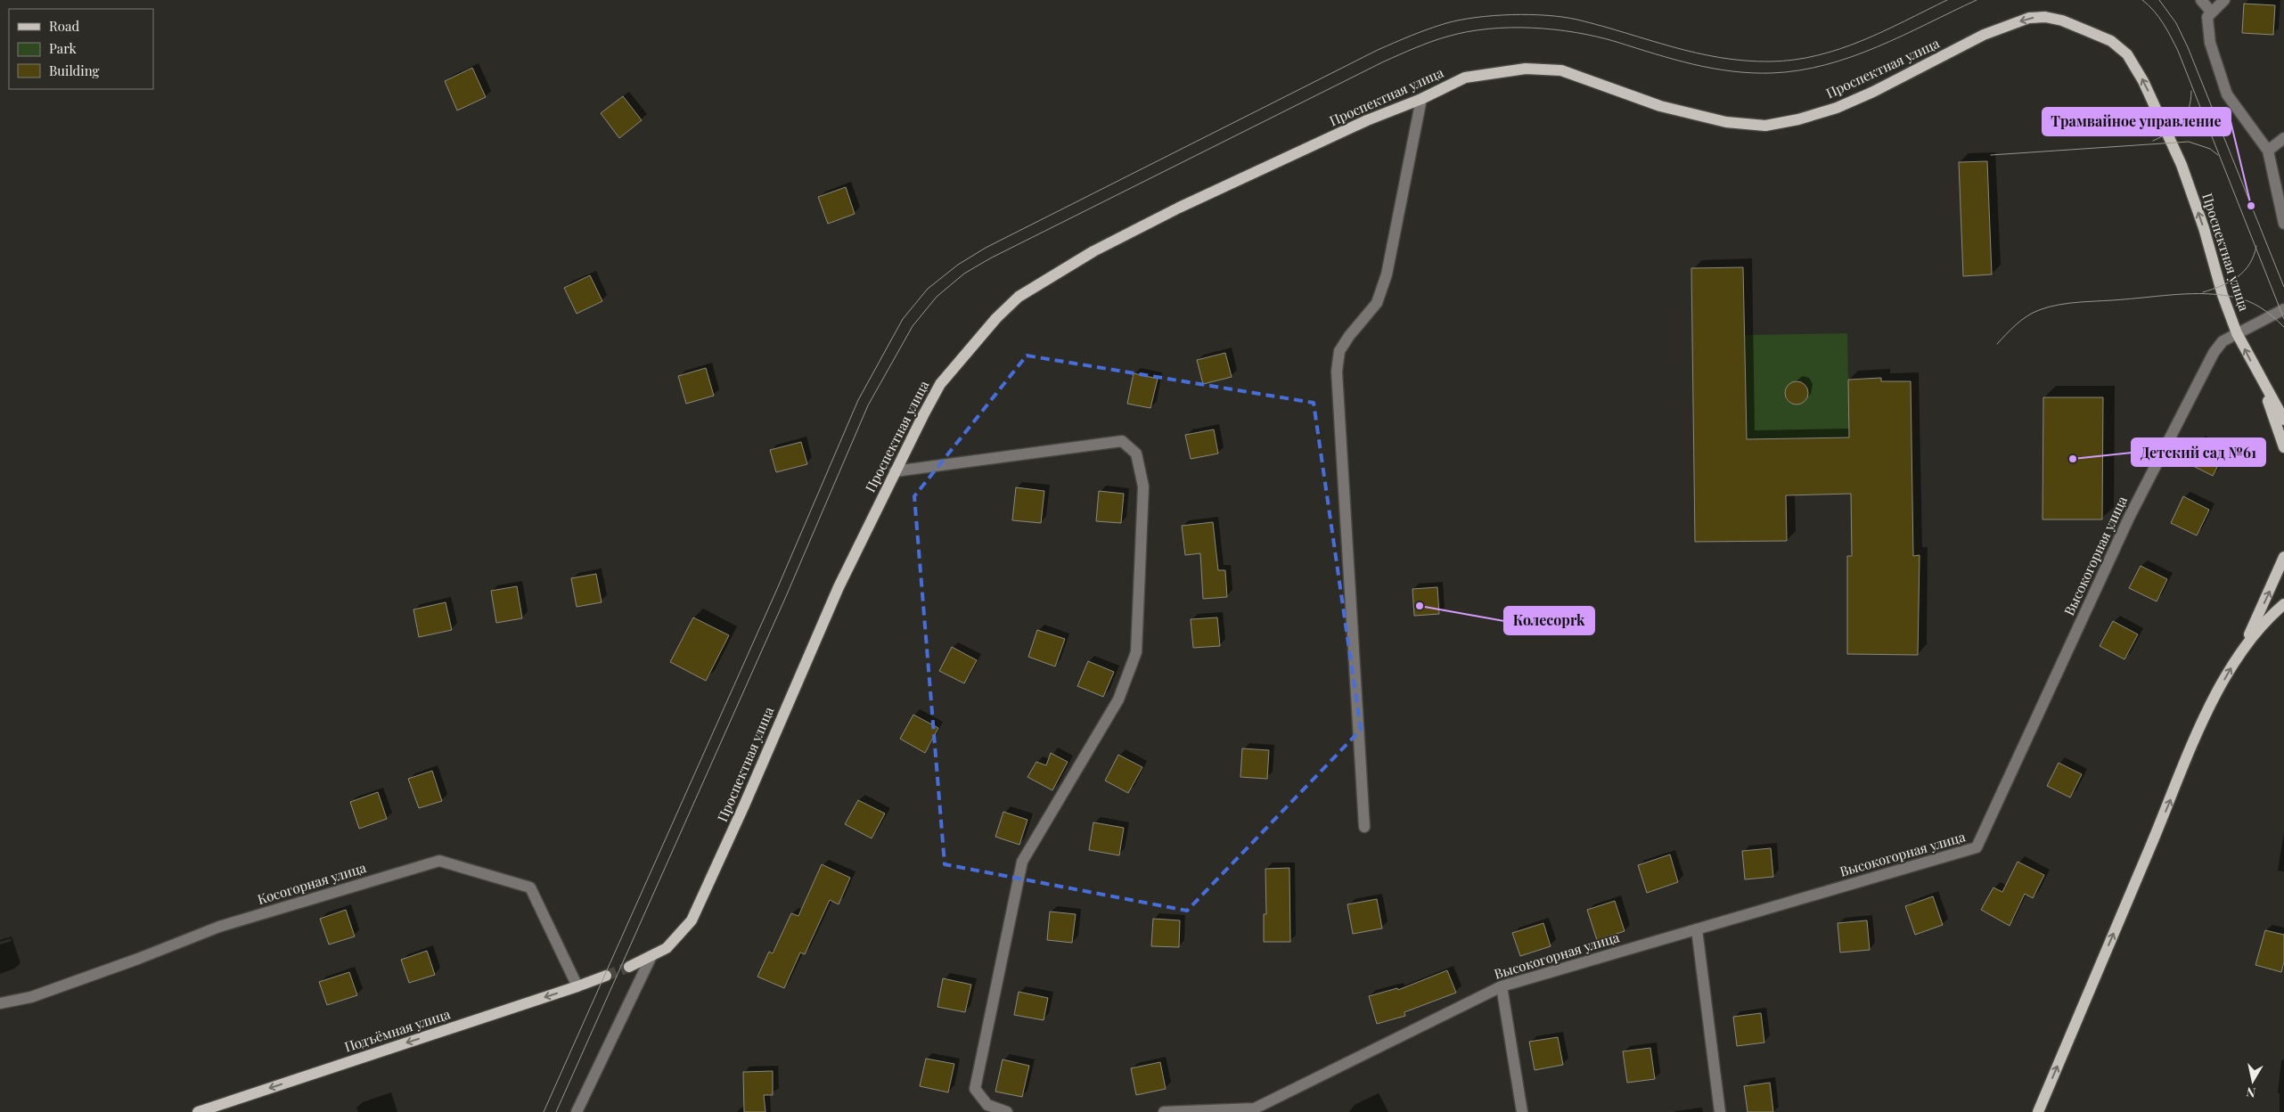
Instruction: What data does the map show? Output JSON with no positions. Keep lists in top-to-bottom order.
{
  "streets": {
    "main road": ["Проспектная улица", "Подъёмная улица"],
    "street": ["Высокогорная улица", "Косогорная улица"]
  },
  "crossings": [
    ["Проспектная улица", "Высокогорная улица"],
    ["Косогорная улица", "Подъёмная улица"]
  ],
  "one_way": ["Проспектная улица", "Подъёмная улица"],
  "places": ["Трамвайное управление", "Детский сад №61", "Колесоprk"],
  "legend": ["Road", "Park", "Building"],
  "north": "bottom"
}
